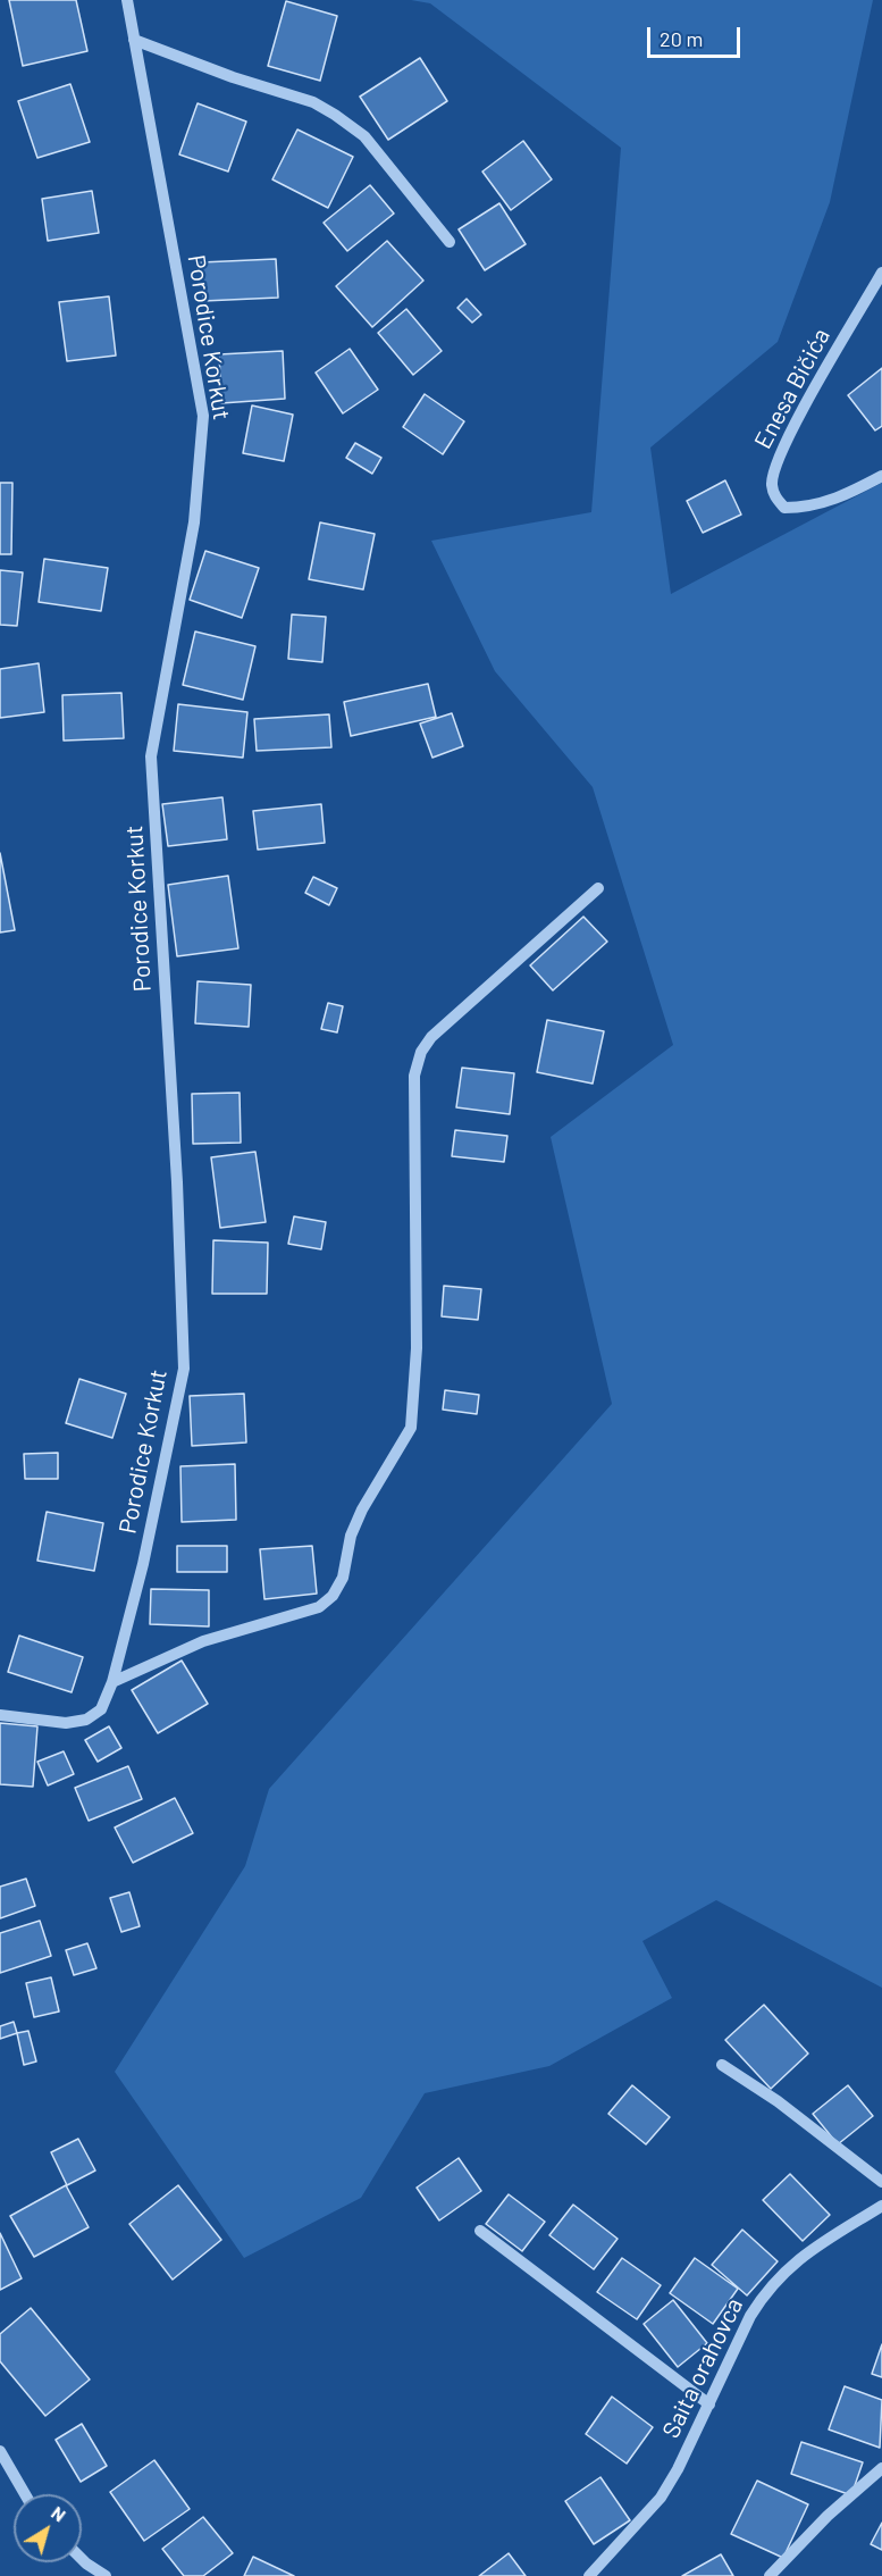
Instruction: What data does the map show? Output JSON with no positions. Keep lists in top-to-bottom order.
{
  "streets": {
    "street": ["Porodice Korkut", "Enesa Bičića", "Saita orahovca"]
  },
  "scale_bar": "20 m",
  "north": "top right"
}
